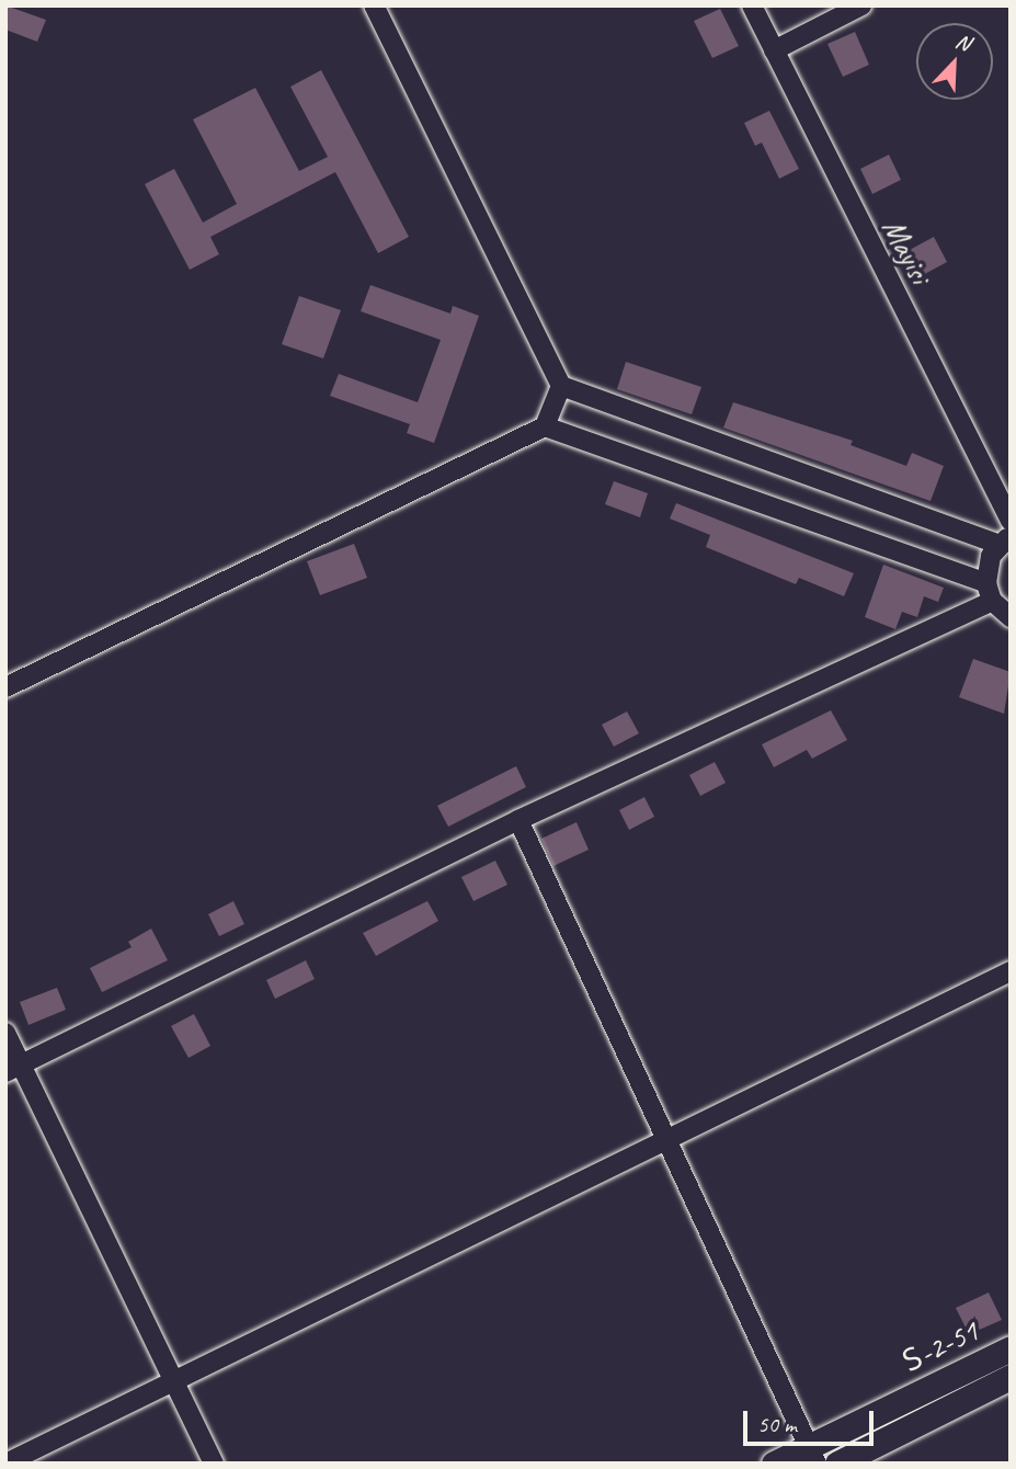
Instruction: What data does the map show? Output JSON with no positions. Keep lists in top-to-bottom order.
{
  "streets": {
    "street": ["Mayisi", "Տ-2-51"]
  },
  "scale_bar": "50 m",
  "north": "top right"
}
